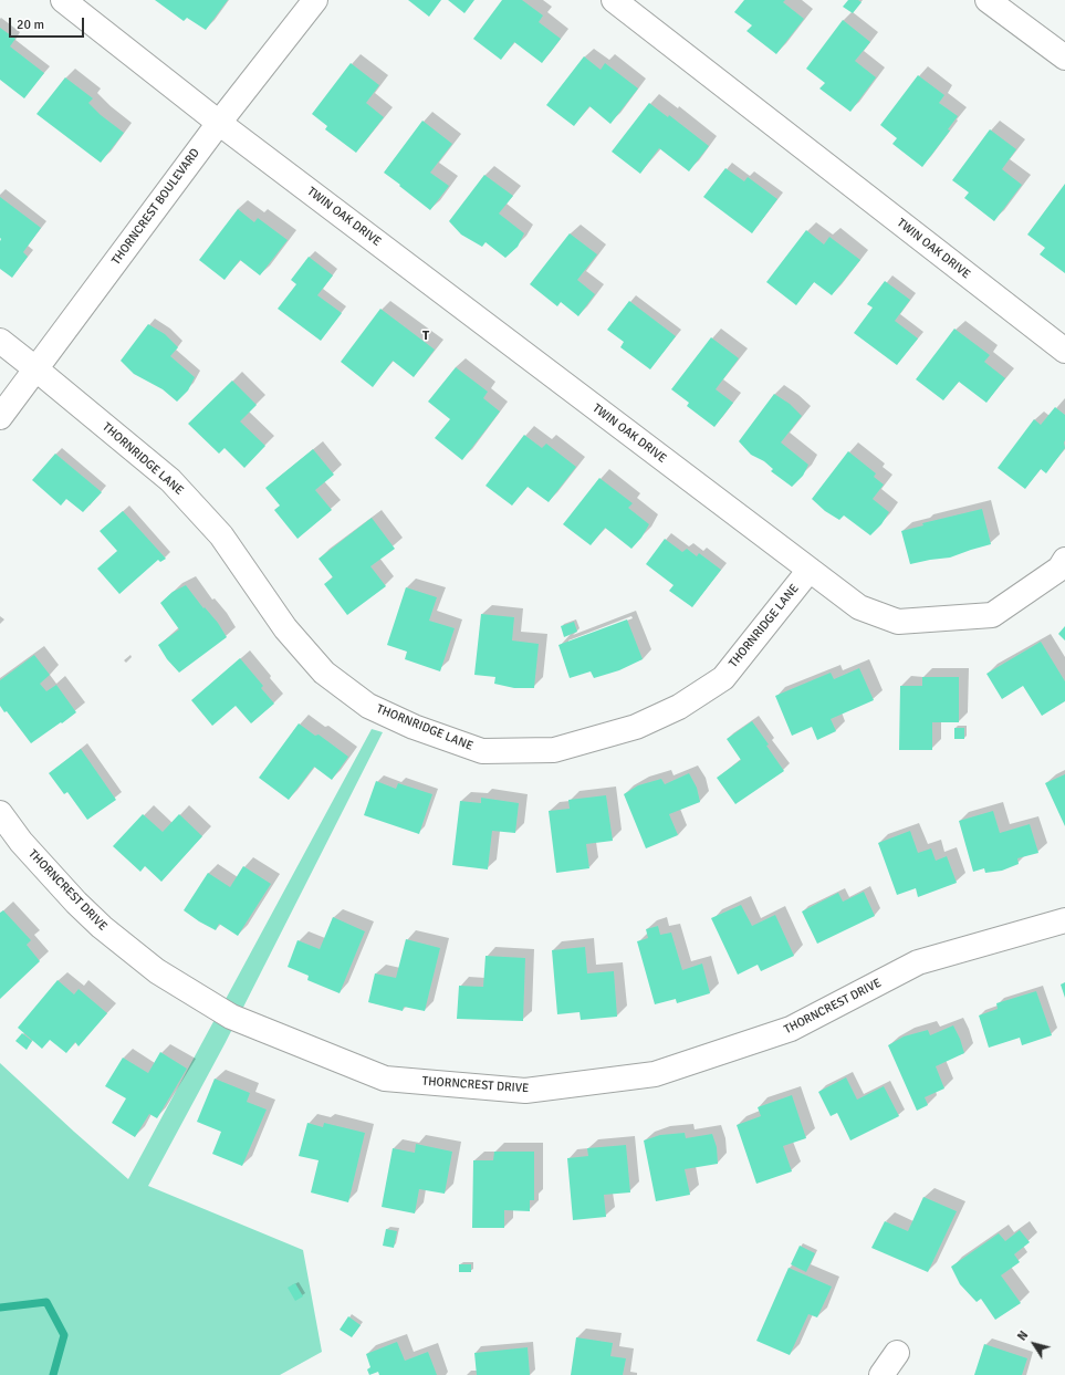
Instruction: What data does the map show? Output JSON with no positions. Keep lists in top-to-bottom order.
{
  "streets": {
    "street": [
      "THORNCREST BOULEVARD",
      "TWIN OAK DRIVE",
      "THORNRIDGE LANE",
      "THORNCREST DRIVE"
    ]
  },
  "crossings": [
    ["THORNCREST BOULEVARD", "TWIN OAK DRIVE"],
    ["THORNCREST BOULEVARD", "THORNRIDGE LANE"],
    ["TWIN OAK DRIVE", "THORNRIDGE LANE"]
  ],
  "districts": ["T"],
  "scale_bar": "20 m",
  "north": "top left"
}
